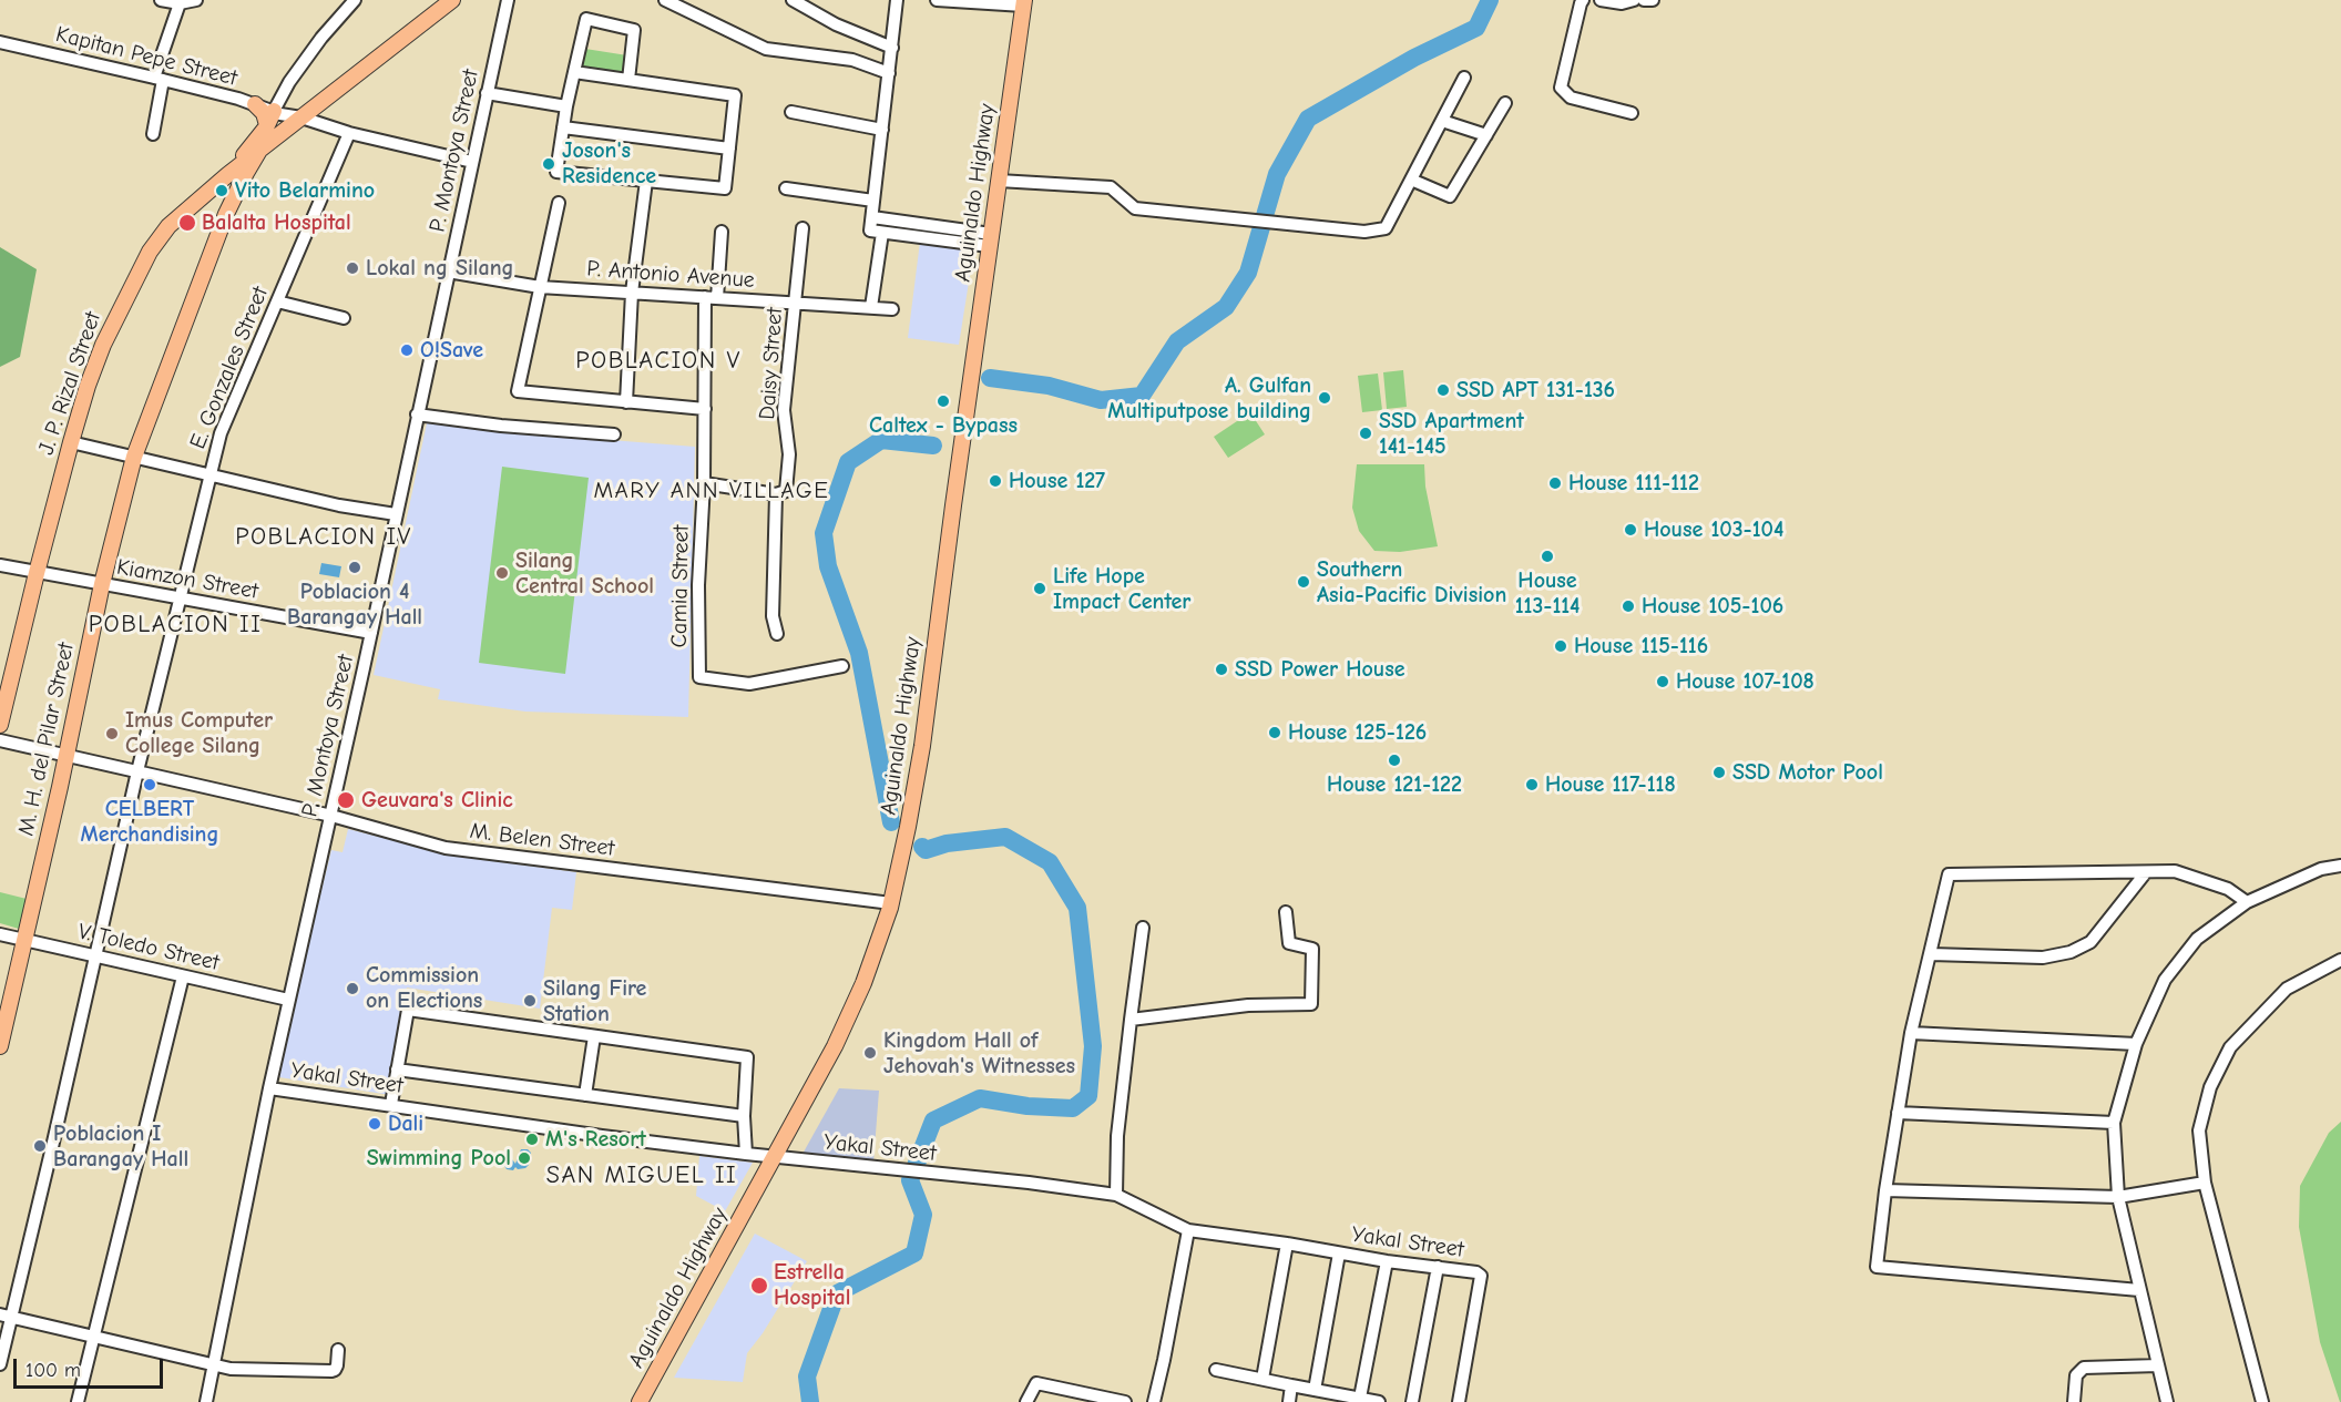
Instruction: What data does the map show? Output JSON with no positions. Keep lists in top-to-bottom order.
{
  "streets": {
    "main road": ["Aguinaldo Highway", "J. P. Rizal Street", "M. H. del Pilar Street"],
    "street": [
      "Kapitan Pepe Street",
      "P. Montoya Street",
      "P. Antonio Avenue",
      "Daisy Street",
      "E. Gonzales Street",
      "Kiamzon Street",
      "Camia Street",
      "M. Belen Street",
      "V. Toledo Street",
      "Yakal Street"
    ]
  },
  "crossings": [
    ["P. Montoya Street", "P. Antonio Avenue"],
    ["P. Montoya Street", "Kiamzon Street"],
    ["P. Montoya Street", "M. Belen Street"],
    ["P. Montoya Street", "V. Toledo Street"],
    ["P. Montoya Street", "Yakal Street"],
    ["Aguinaldo Highway", "M. Belen Street"],
    ["Aguinaldo Highway", "Yakal Street"],
    ["P. Antonio Avenue", "Daisy Street"],
    ["P. Antonio Avenue", "Camia Street"],
    ["E. Gonzales Street", "Kiamzon Street"],
    ["E. Gonzales Street", "M. Belen Street"],
    ["E. Gonzales Street", "V. Toledo Street"],
    ["J. P. Rizal Street", "Kiamzon Street"],
    ["J. P. Rizal Street", "M. H. del Pilar Street"],
    ["Kiamzon Street", "M. H. del Pilar Street"],
    ["M. H. del Pilar Street", "M. Belen Street"],
    ["M. H. del Pilar Street", "V. Toledo Street"]
  ],
  "districts": [
    "POBLACION V",
    "MARY ANN VILLAGE",
    "POBLACION IV",
    "POBLACION II",
    "SAN MIGUEL II"
  ],
  "places": [
    "Joson's Residence",
    "Vito Belarmino",
    "Balalta Hospital",
    "Lokal ng Silang",
    "O!Save",
    "SSD APT 131-136",
    "A. Gulfan Multiputpose building",
    "Caltex - Bypass",
    "SSD Apartment 141-145",
    "House 127",
    "House 111-112",
    "House 103-104",
    "House 113-114",
    "Poblacion 4 Barangay Hall",
    "Silang Central School",
    "Southern Asia-Pacific Division",
    "Life Hope Impact Center",
    "House 105-106",
    "House 115-116",
    "SSD Power House",
    "House 107-108",
    "House 125-126",
    "Imus Computer College Silang",
    "House 121-122",
    "SSD Motor Pool",
    "CELBERT Merchandising",
    "House 117-118",
    "Geuvara's Clinic",
    "Commission on Elections",
    "Silang Fire Station",
    "Kingdom Hall of Jehovah's Witnesses",
    "Dali",
    "M's Resort",
    "Poblacion I Barangay Hall",
    "Swimming Pool",
    "Estrella Hospital"
  ],
  "scale_bar": "100 m"
}
